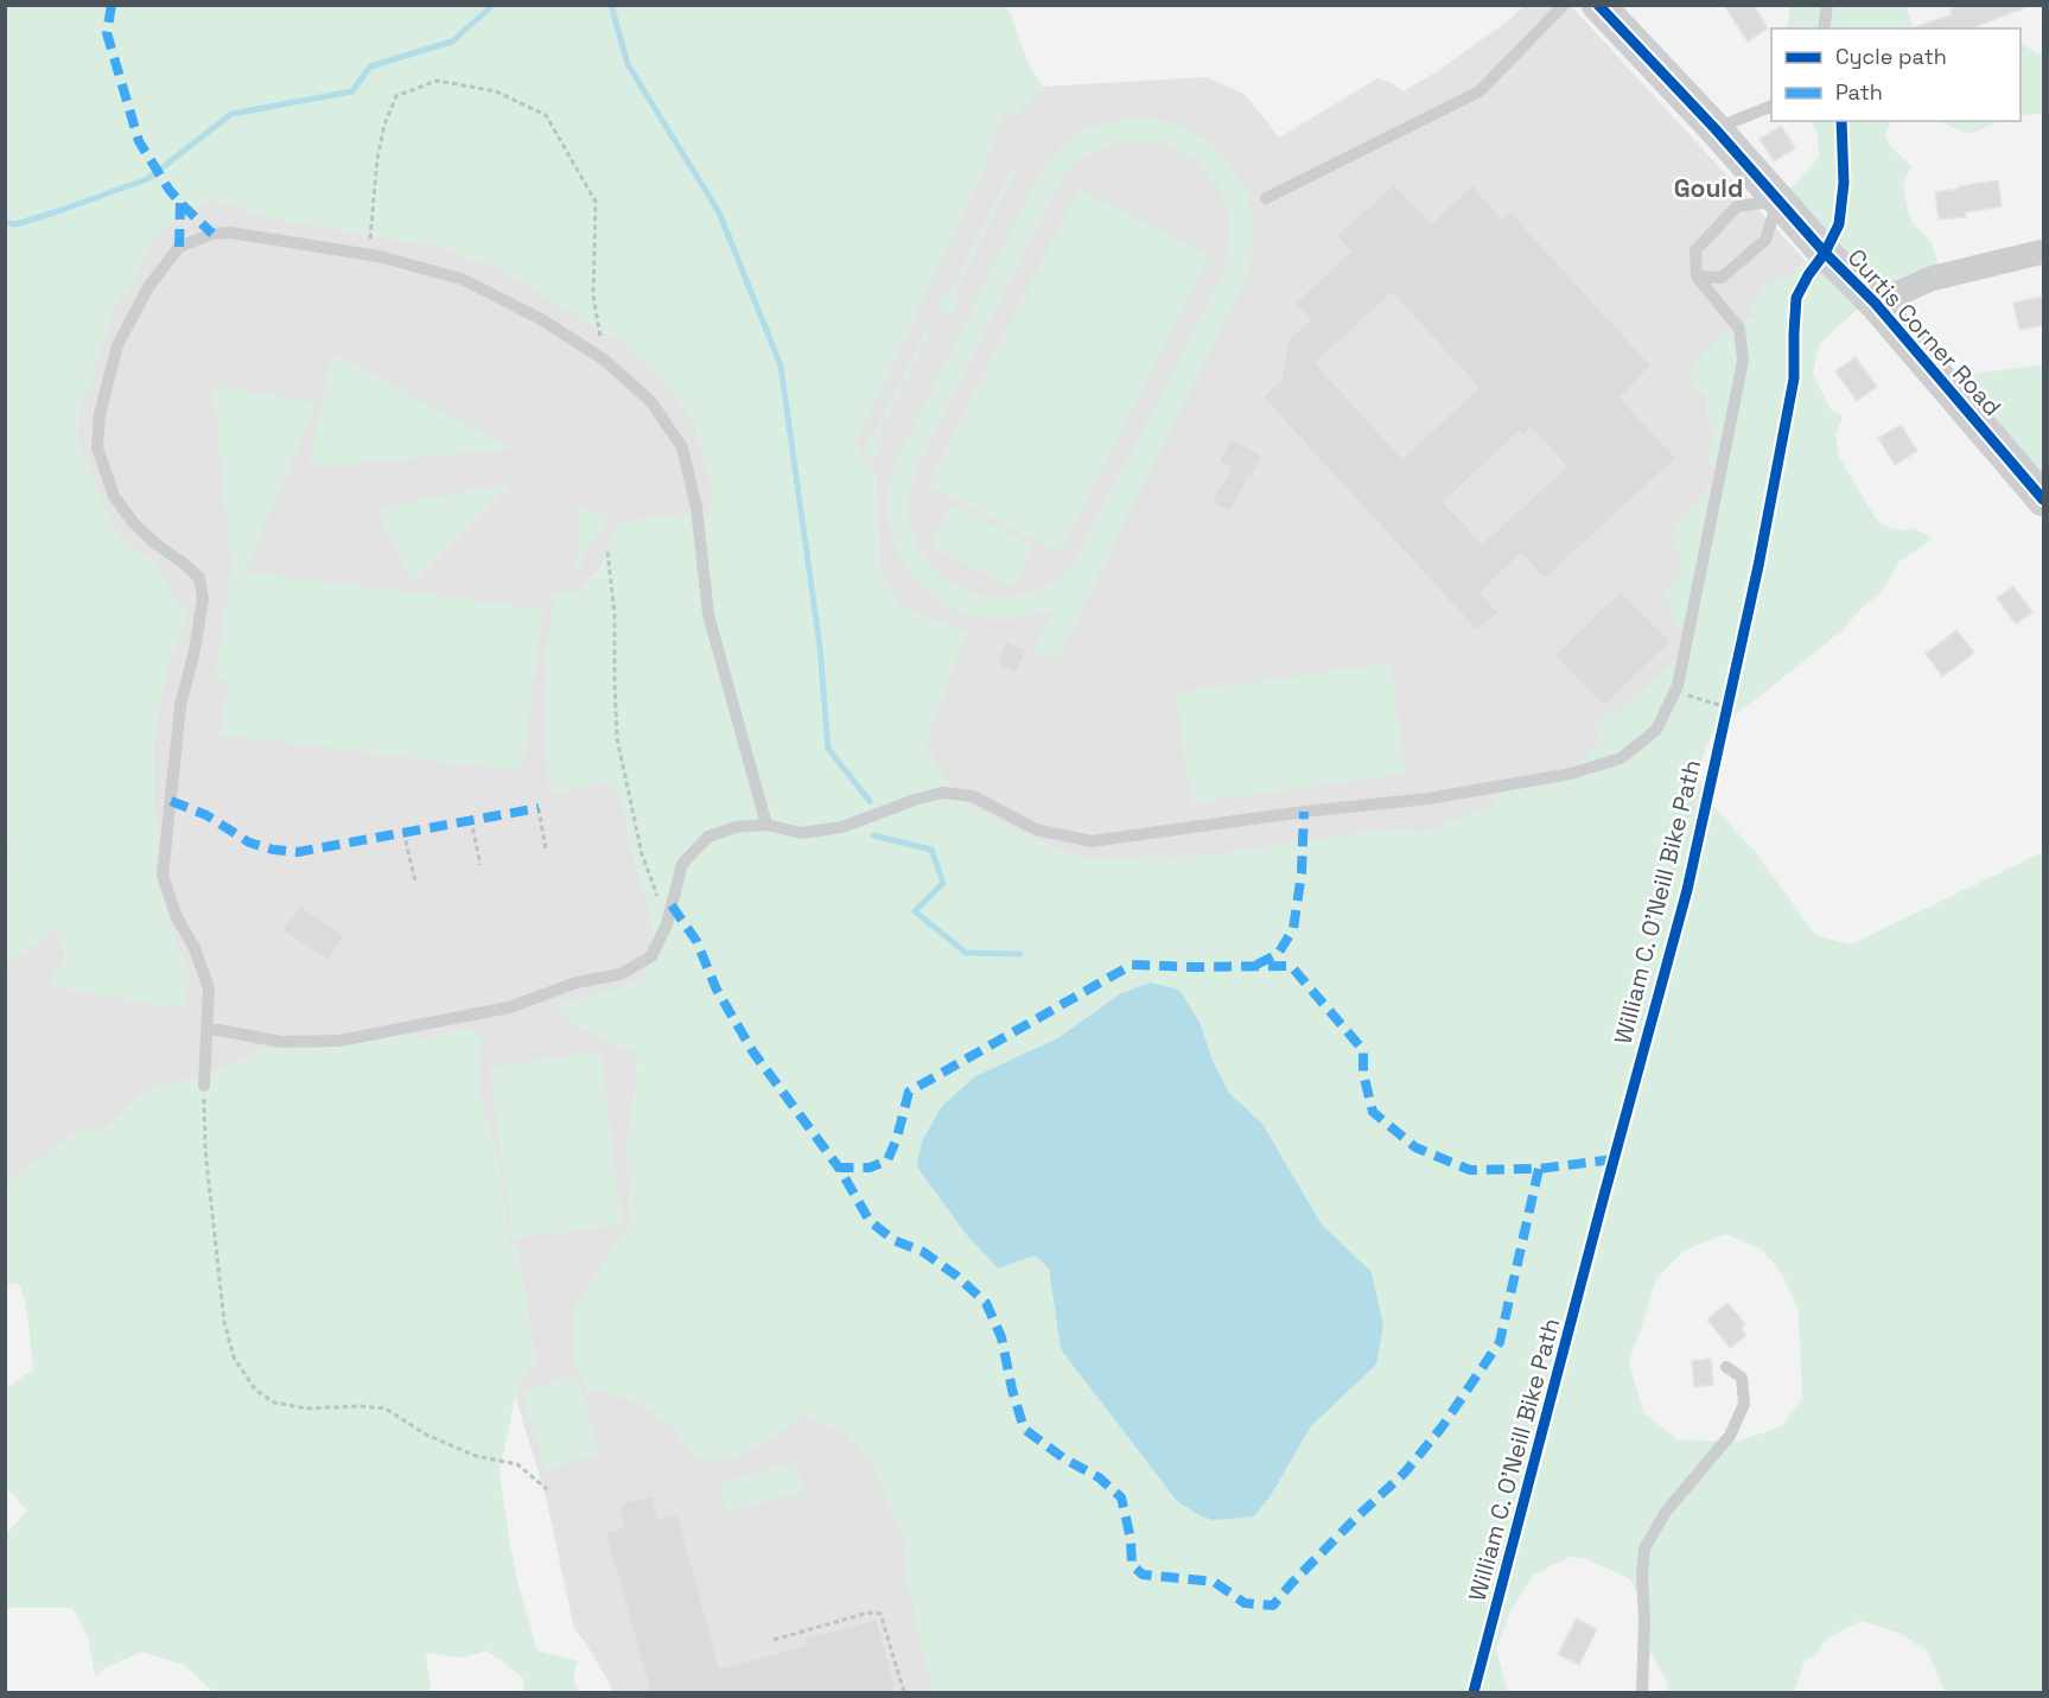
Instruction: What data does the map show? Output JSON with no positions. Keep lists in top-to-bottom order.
{
  "streets": {
    "street": ["Curtis Corner Road"],
    "cycle path": ["William C. O'Neill Bike Path"]
  },
  "districts": ["Gould"],
  "legend": ["Cycle path", "Path"]
}
